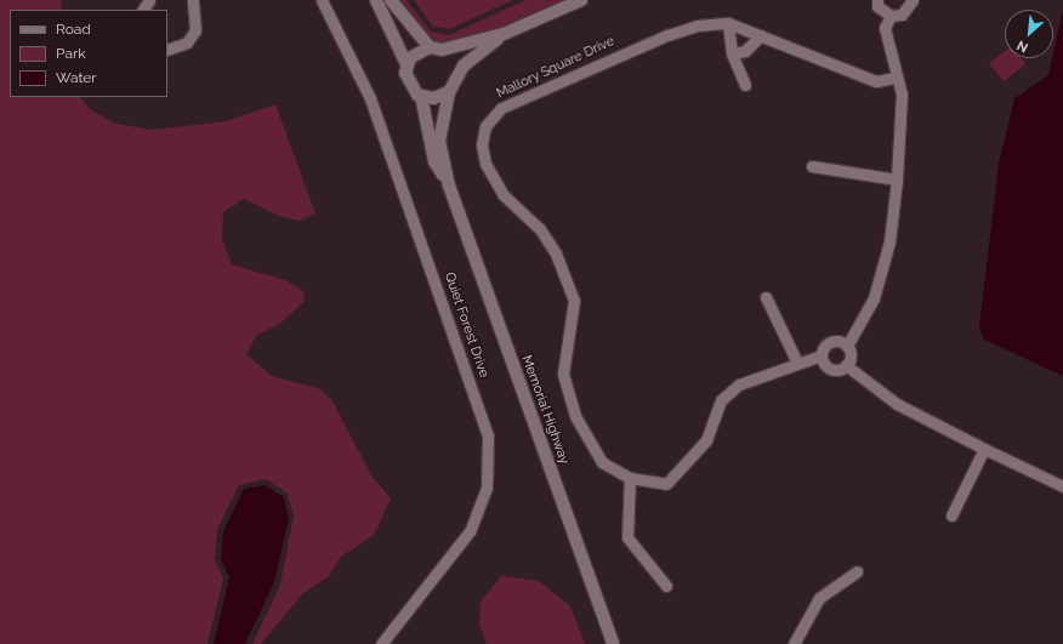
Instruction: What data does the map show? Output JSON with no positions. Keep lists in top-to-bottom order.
{
  "streets": {
    "street": ["Mallory Square Drive", "Quiet Forest Drive", "Memorial Highway"]
  },
  "legend": ["Road", "Park", "Water"],
  "north": "bottom left"
}
